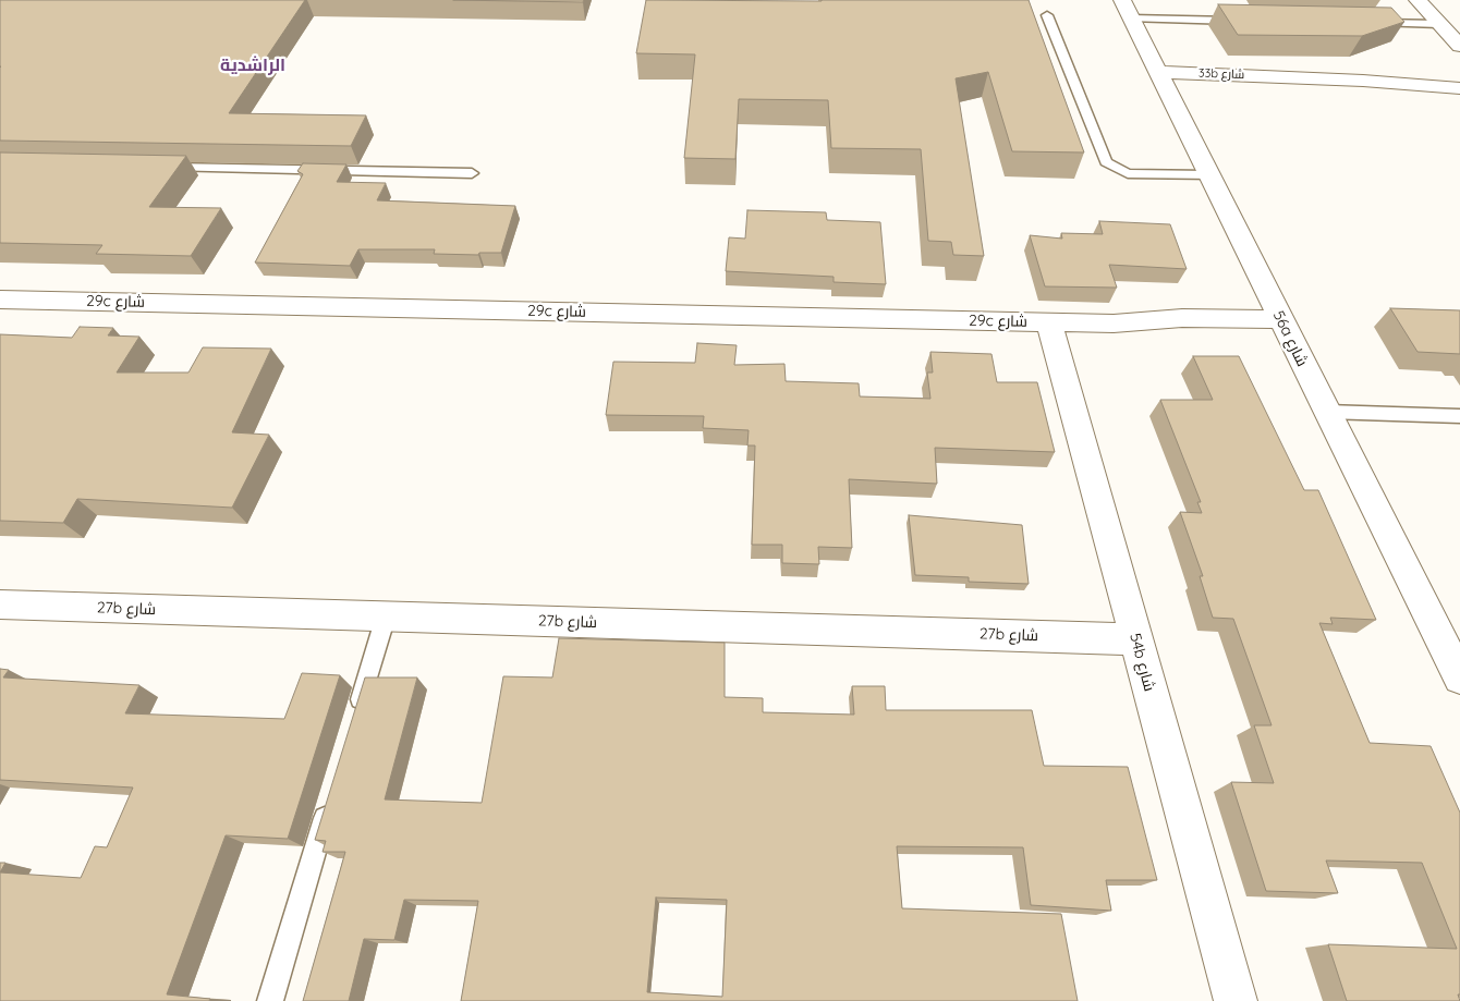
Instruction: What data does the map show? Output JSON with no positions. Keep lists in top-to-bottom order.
{
  "streets": {
    "street": [
      "33b شارع",
      "29c شارع",
      "56a شارع",
      "27b شارع",
      "54b شارع"
    ]
  },
  "crossings": [
    ["33b شارع", "56a شارع"],
    ["29c شارع", "56a شارع"],
    ["29c شارع", "54b شارع"],
    ["27b شارع", "54b شارع"]
  ],
  "districts": ["الراشدية"]
}
